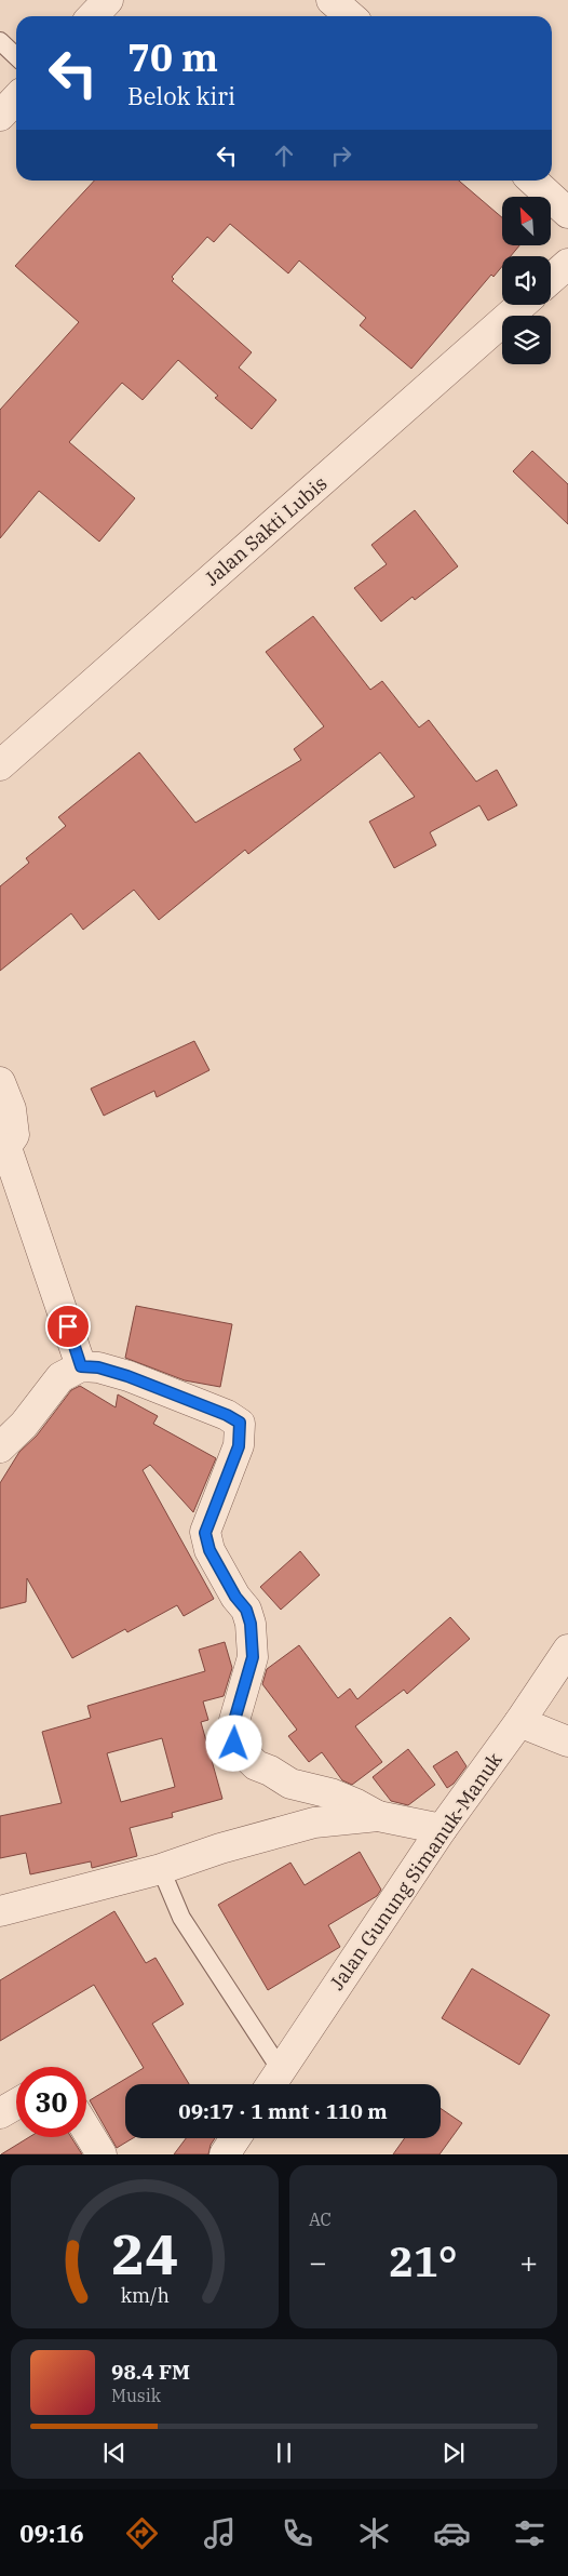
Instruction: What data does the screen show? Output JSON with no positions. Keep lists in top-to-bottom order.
{
  "streets": {
    "street": ["Jalan Sakti Lubis", "Jalan Gunung Simanuk-Manuk"]
  },
  "north": "top left",
  "page": {
    "turn": ["70 m", "Belok kiri"],
    "limit": "30",
    "trip": "09:17 · 1 mnt · 110 m",
    "tile": "AC",
    "heat": ["−", "21°", "+"],
    "song": ["98.4 FM", "Musik"],
    "tabs": "09:16",
    "gauge": ["24", "km/h"]
  }
}
